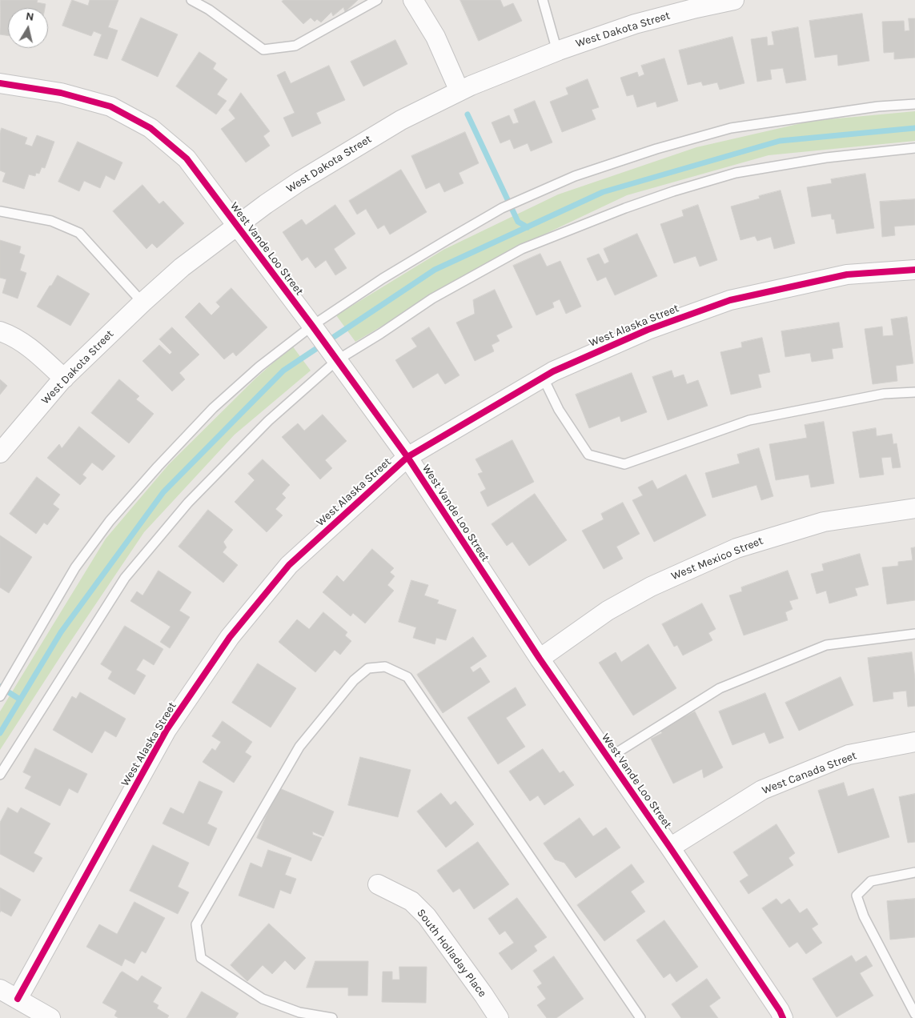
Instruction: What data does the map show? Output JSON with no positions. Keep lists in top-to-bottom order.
{
  "streets": {
    "street": [
      "West Dakota Street",
      "West Vande Loo Street",
      "West Alaska Street",
      "West Mexico Street",
      "West Canada Street",
      "South Holladay Place"
    ]
  },
  "crossings": [
    ["West Dakota Street", "West Vande Loo Street"],
    ["West Vande Loo Street", "West Alaska Street"],
    ["West Vande Loo Street", "West Mexico Street"],
    ["West Vande Loo Street", "West Canada Street"]
  ],
  "north": "top"
}
